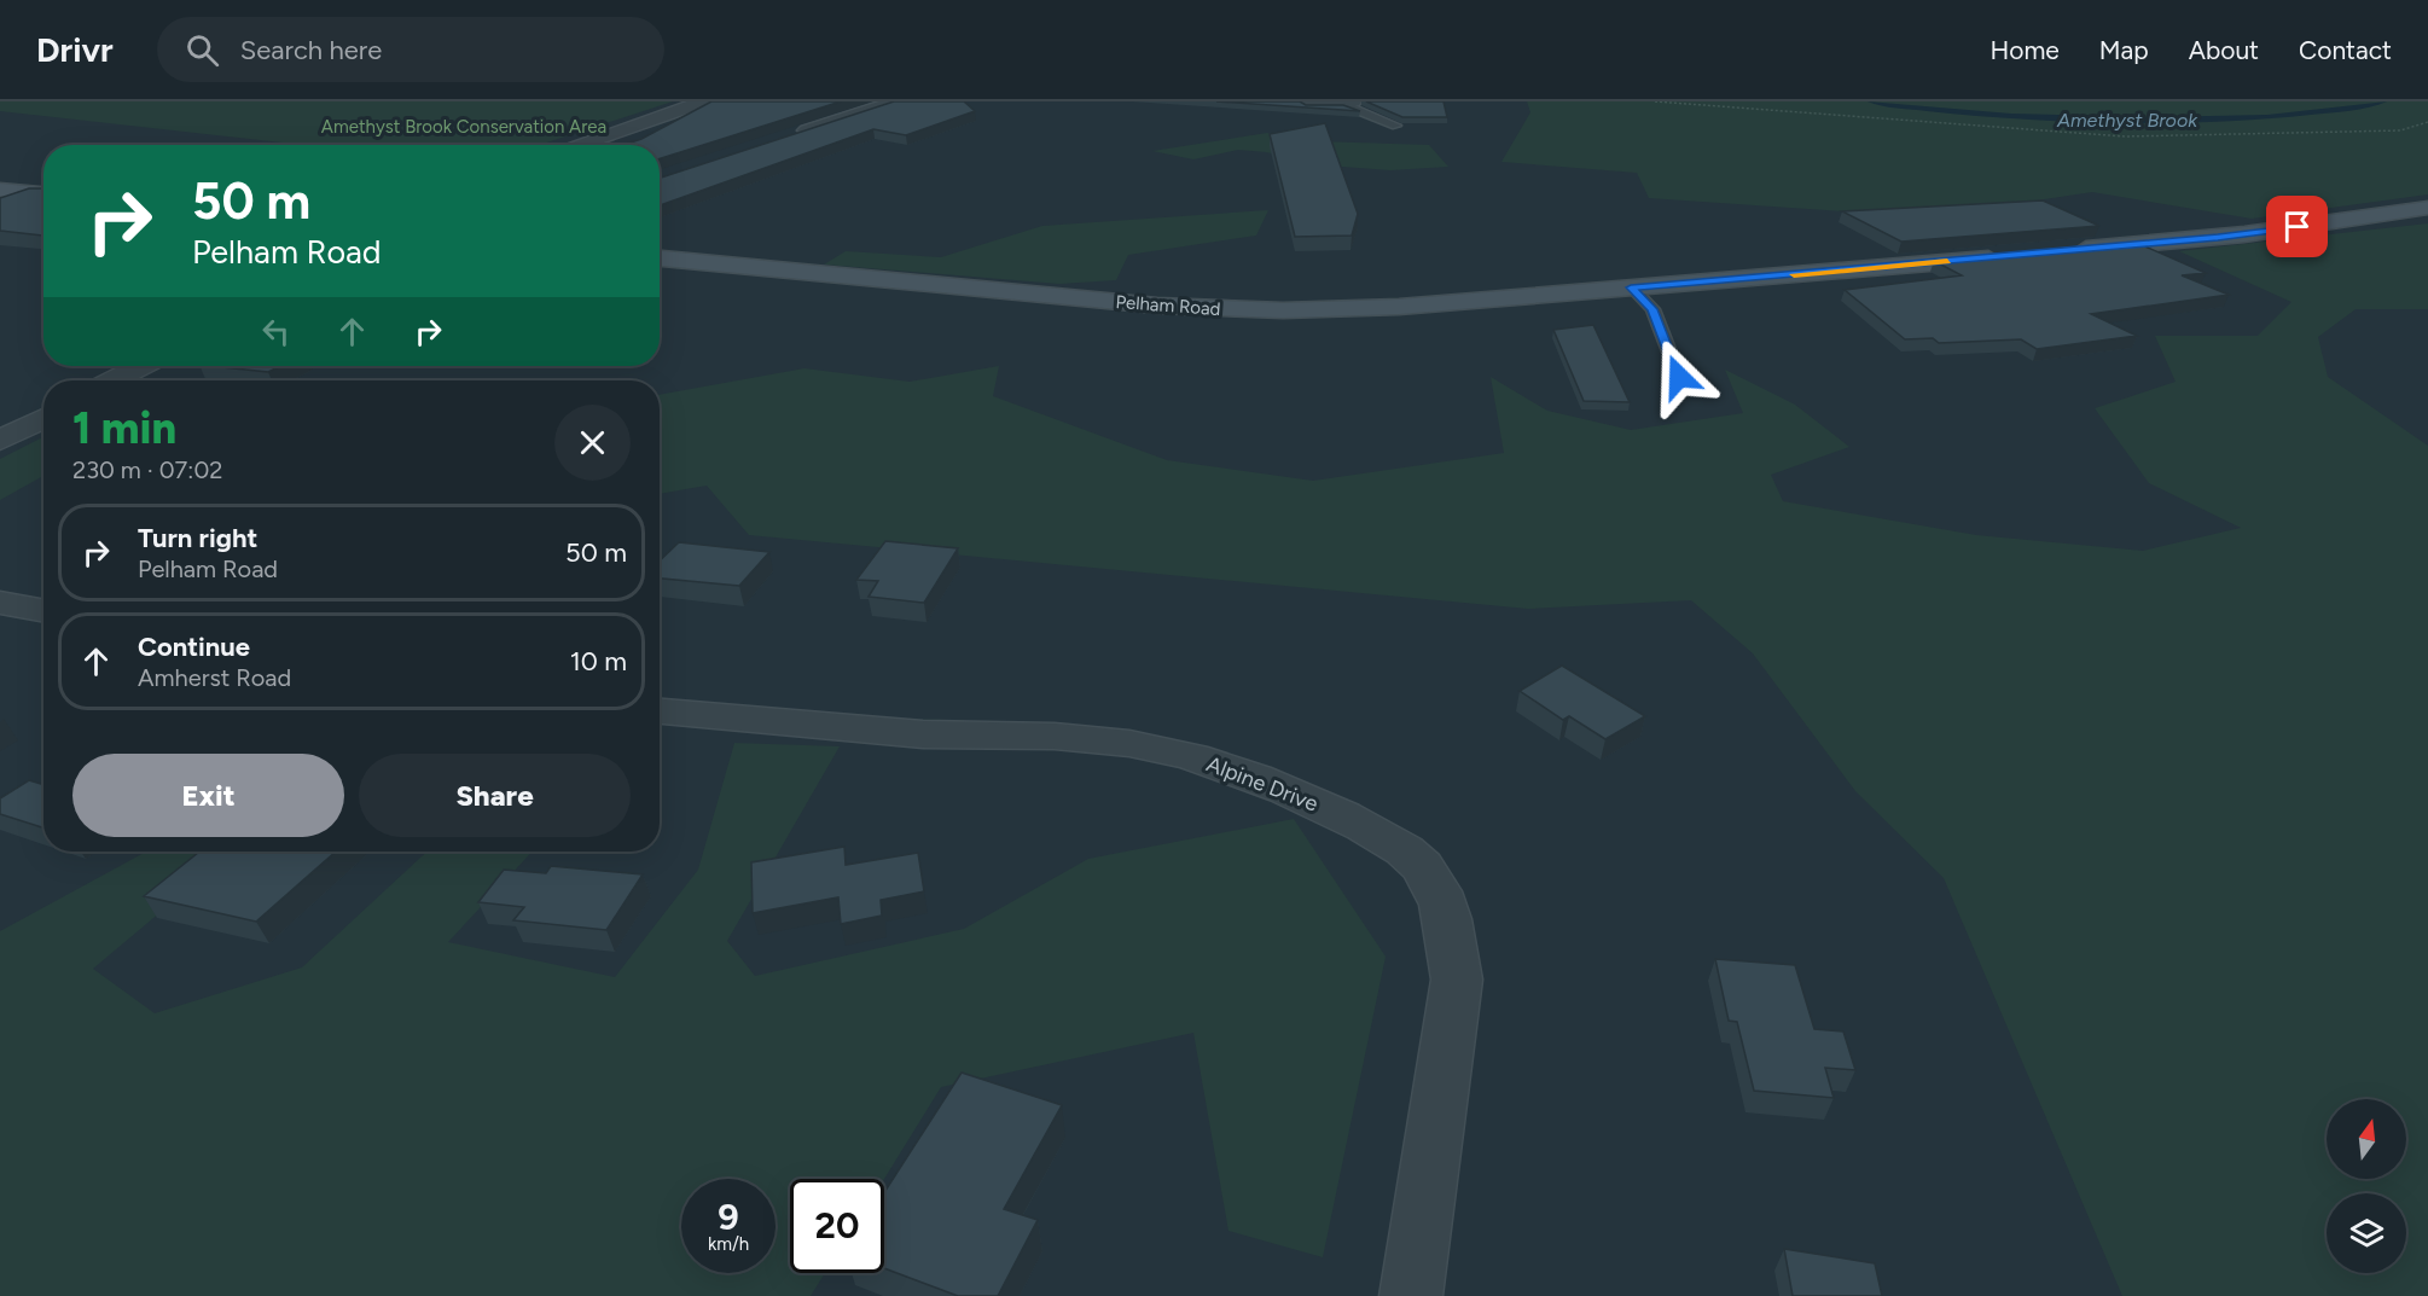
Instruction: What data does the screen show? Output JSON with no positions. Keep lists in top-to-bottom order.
{
  "streets": {
    "main road": ["Pelham Road"],
    "street": ["Alpine Drive"]
  },
  "water": ["Amethyst Brook"],
  "parks": ["Amethyst Brook Conservation Area"],
  "north": "top",
  "page": {
    "header": "Drivr",
    "search": "Search here",
    "nav": [
      "Home",
      "Map",
      "About",
      "Contact"
    ],
    "turn": ["50 m", "Pelham Road"],
    "heading": ["1 min", "230 m · 07:02"],
    "list": [
      {
        "name": "Turn right",
        "note": "Pelham Road",
        "value": "50 m"
      },
      {
        "name": "Continue",
        "note": "Amherst Road",
        "value": "10 m"
      }
    ],
    "buttons": ["Exit", "Share"],
    "speed": "9 km/h",
    "limit": "20"
  }
}
